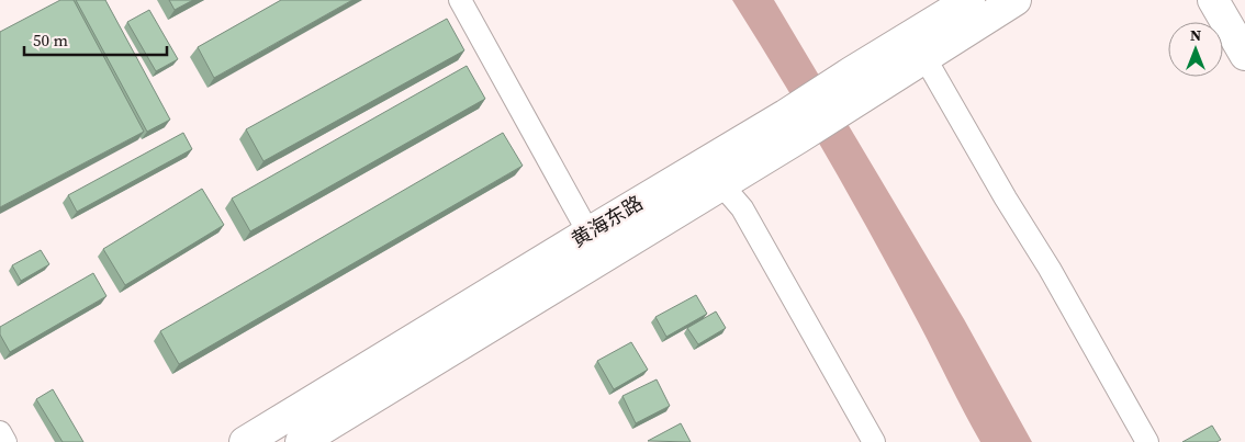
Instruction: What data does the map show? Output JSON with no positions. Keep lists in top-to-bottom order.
{
  "streets": {
    "street": ["黄海东路"]
  },
  "scale_bar": "50 m",
  "north": "top"
}
